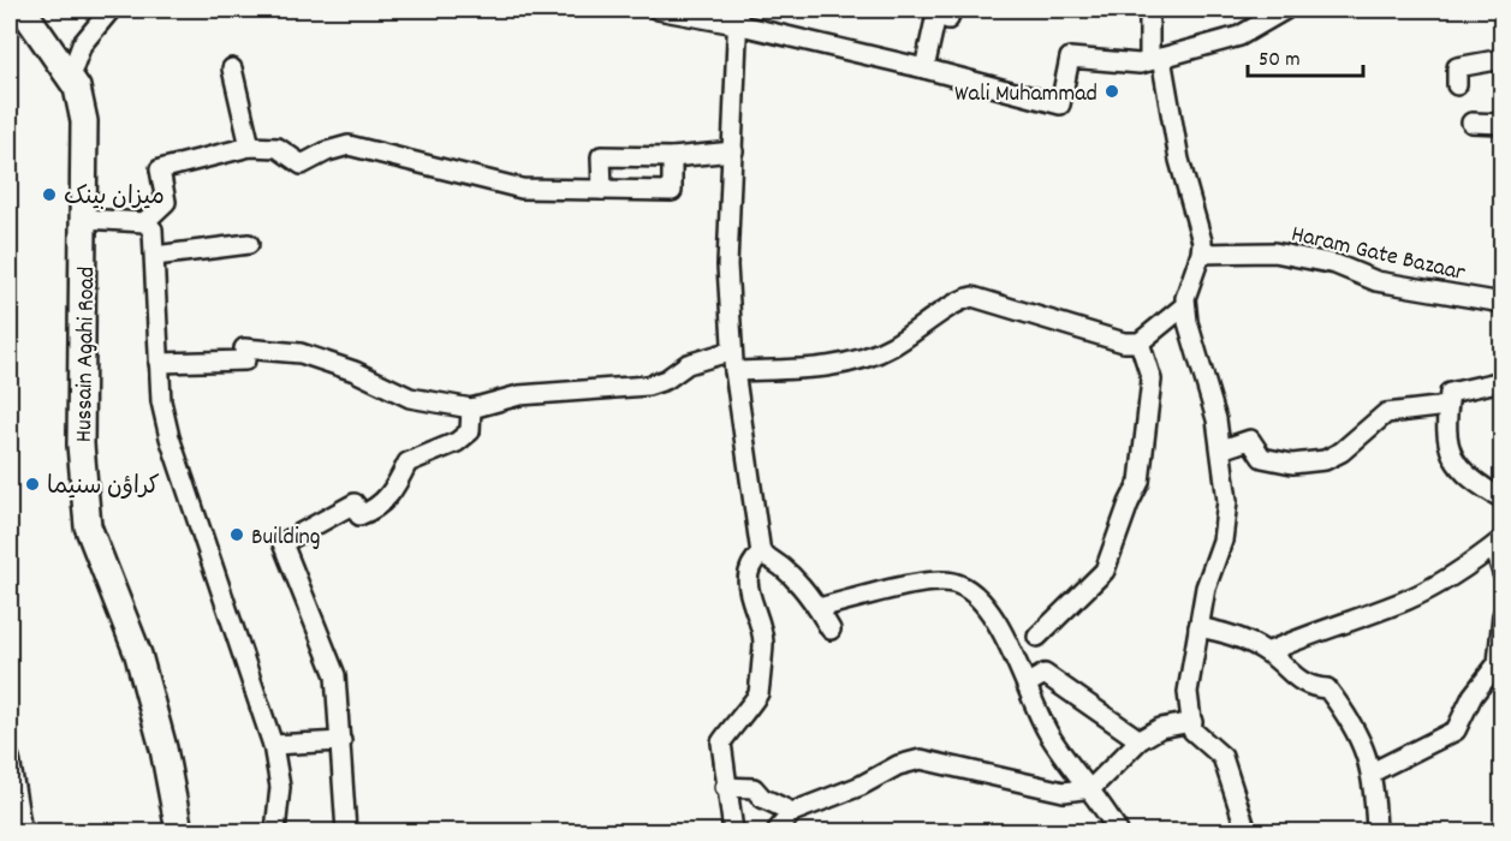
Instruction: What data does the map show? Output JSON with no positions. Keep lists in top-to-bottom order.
{
  "streets": {
    "main road": ["Hussain Agahi Road"],
    "street": ["Haram Gate Bazaar"]
  },
  "places": [
    "Wali Muhammad",
    "میزان بینک",
    "کراؤن سنیما",
    "Building"
  ],
  "scale_bar": "50 m"
}
